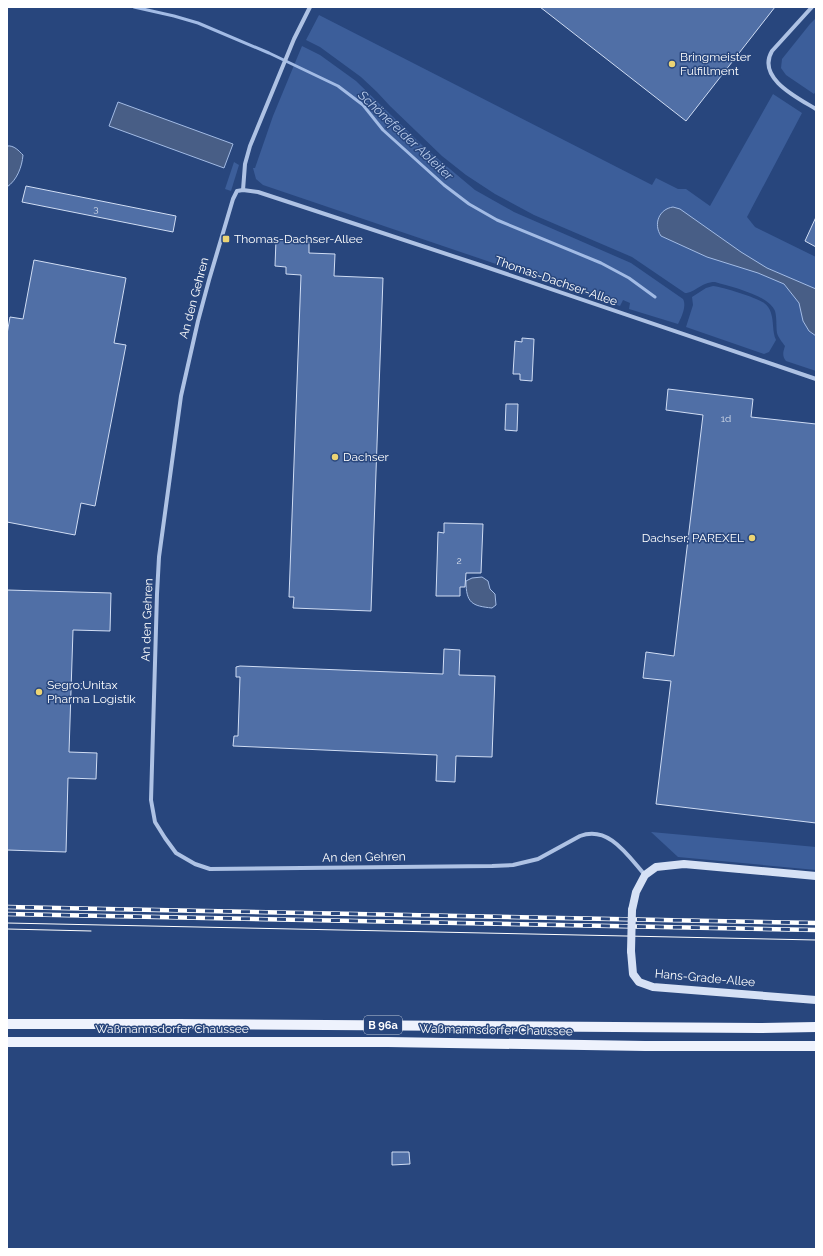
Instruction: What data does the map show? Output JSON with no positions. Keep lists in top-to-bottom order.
{
  "streets": {
    "main road": ["B 96a", "Waßmannsdorfer Chaussee"],
    "street": ["Thomas-Dachser-Allee", "An den Gehren", "Hans-Grade-Allee"]
  },
  "crossings": [
    ["Thomas-Dachser-Allee", "An den Gehren"],
    ["An den Gehren", "Hans-Grade-Allee"]
  ],
  "water": ["Schönefelder Ableiter"],
  "places": {
    "other": [
      "Bringmeister Fulfillment",
      "Dachser",
      "Dachser, PAREXEL",
      "Segro;Unitax Pharma Logistik"
    ],
    "transit": ["Thomas-Dachser-Allee"]
  },
  "house_numbers": ["3", "1d", "2"]
}
